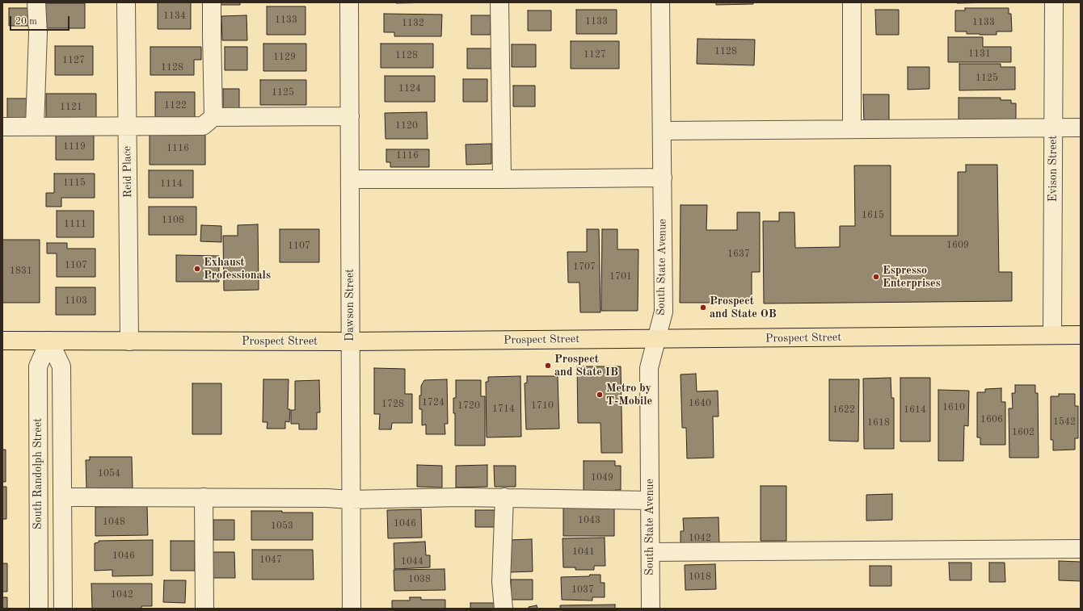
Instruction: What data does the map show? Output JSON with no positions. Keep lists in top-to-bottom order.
{
  "streets": {
    "main road": ["Prospect Street"],
    "street": [
      "Evison Street",
      "Reid Place",
      "South State Avenue",
      "Dawson Street",
      "South Randolph Street"
    ]
  },
  "crossings": [
    ["Evison Street", "Prospect Street"],
    ["Reid Place", "Prospect Street"],
    ["South State Avenue", "Prospect Street"],
    ["Dawson Street", "Prospect Street"],
    ["Prospect Street", "South Randolph Street"]
  ],
  "places": [
    "Exhaust Professionals",
    "Espresso Enterprises",
    "Prospect and State OB",
    "Prospect and State IB",
    "Metro by T-Mobile"
  ],
  "house_numbers": [
    "1134",
    "1133",
    "1133",
    "1133",
    "1132",
    "1128",
    "1131",
    "1127",
    "1128",
    "1129",
    "1127",
    "1128",
    "1125",
    "1124",
    "1125",
    "1122",
    "1121",
    "1120",
    "1119",
    "1116",
    "1116",
    "1115",
    "1114",
    "1615",
    "1108",
    "1111",
    "1609",
    "1107",
    "1637",
    "1107",
    "1707",
    "1831",
    "1701",
    "1103",
    "1724",
    "1640",
    "1728",
    "1720",
    "1710",
    "1610",
    "1714",
    "1622",
    "1614",
    "1606",
    "1542",
    "1618",
    "1602",
    "1054",
    "1049",
    "1043",
    "1048",
    "1046",
    "1053",
    "1042",
    "1041",
    "1046",
    "1047",
    "1044",
    "1018",
    "1038",
    "1037",
    "1042"
  ],
  "scale_bar": "20 m"
}
